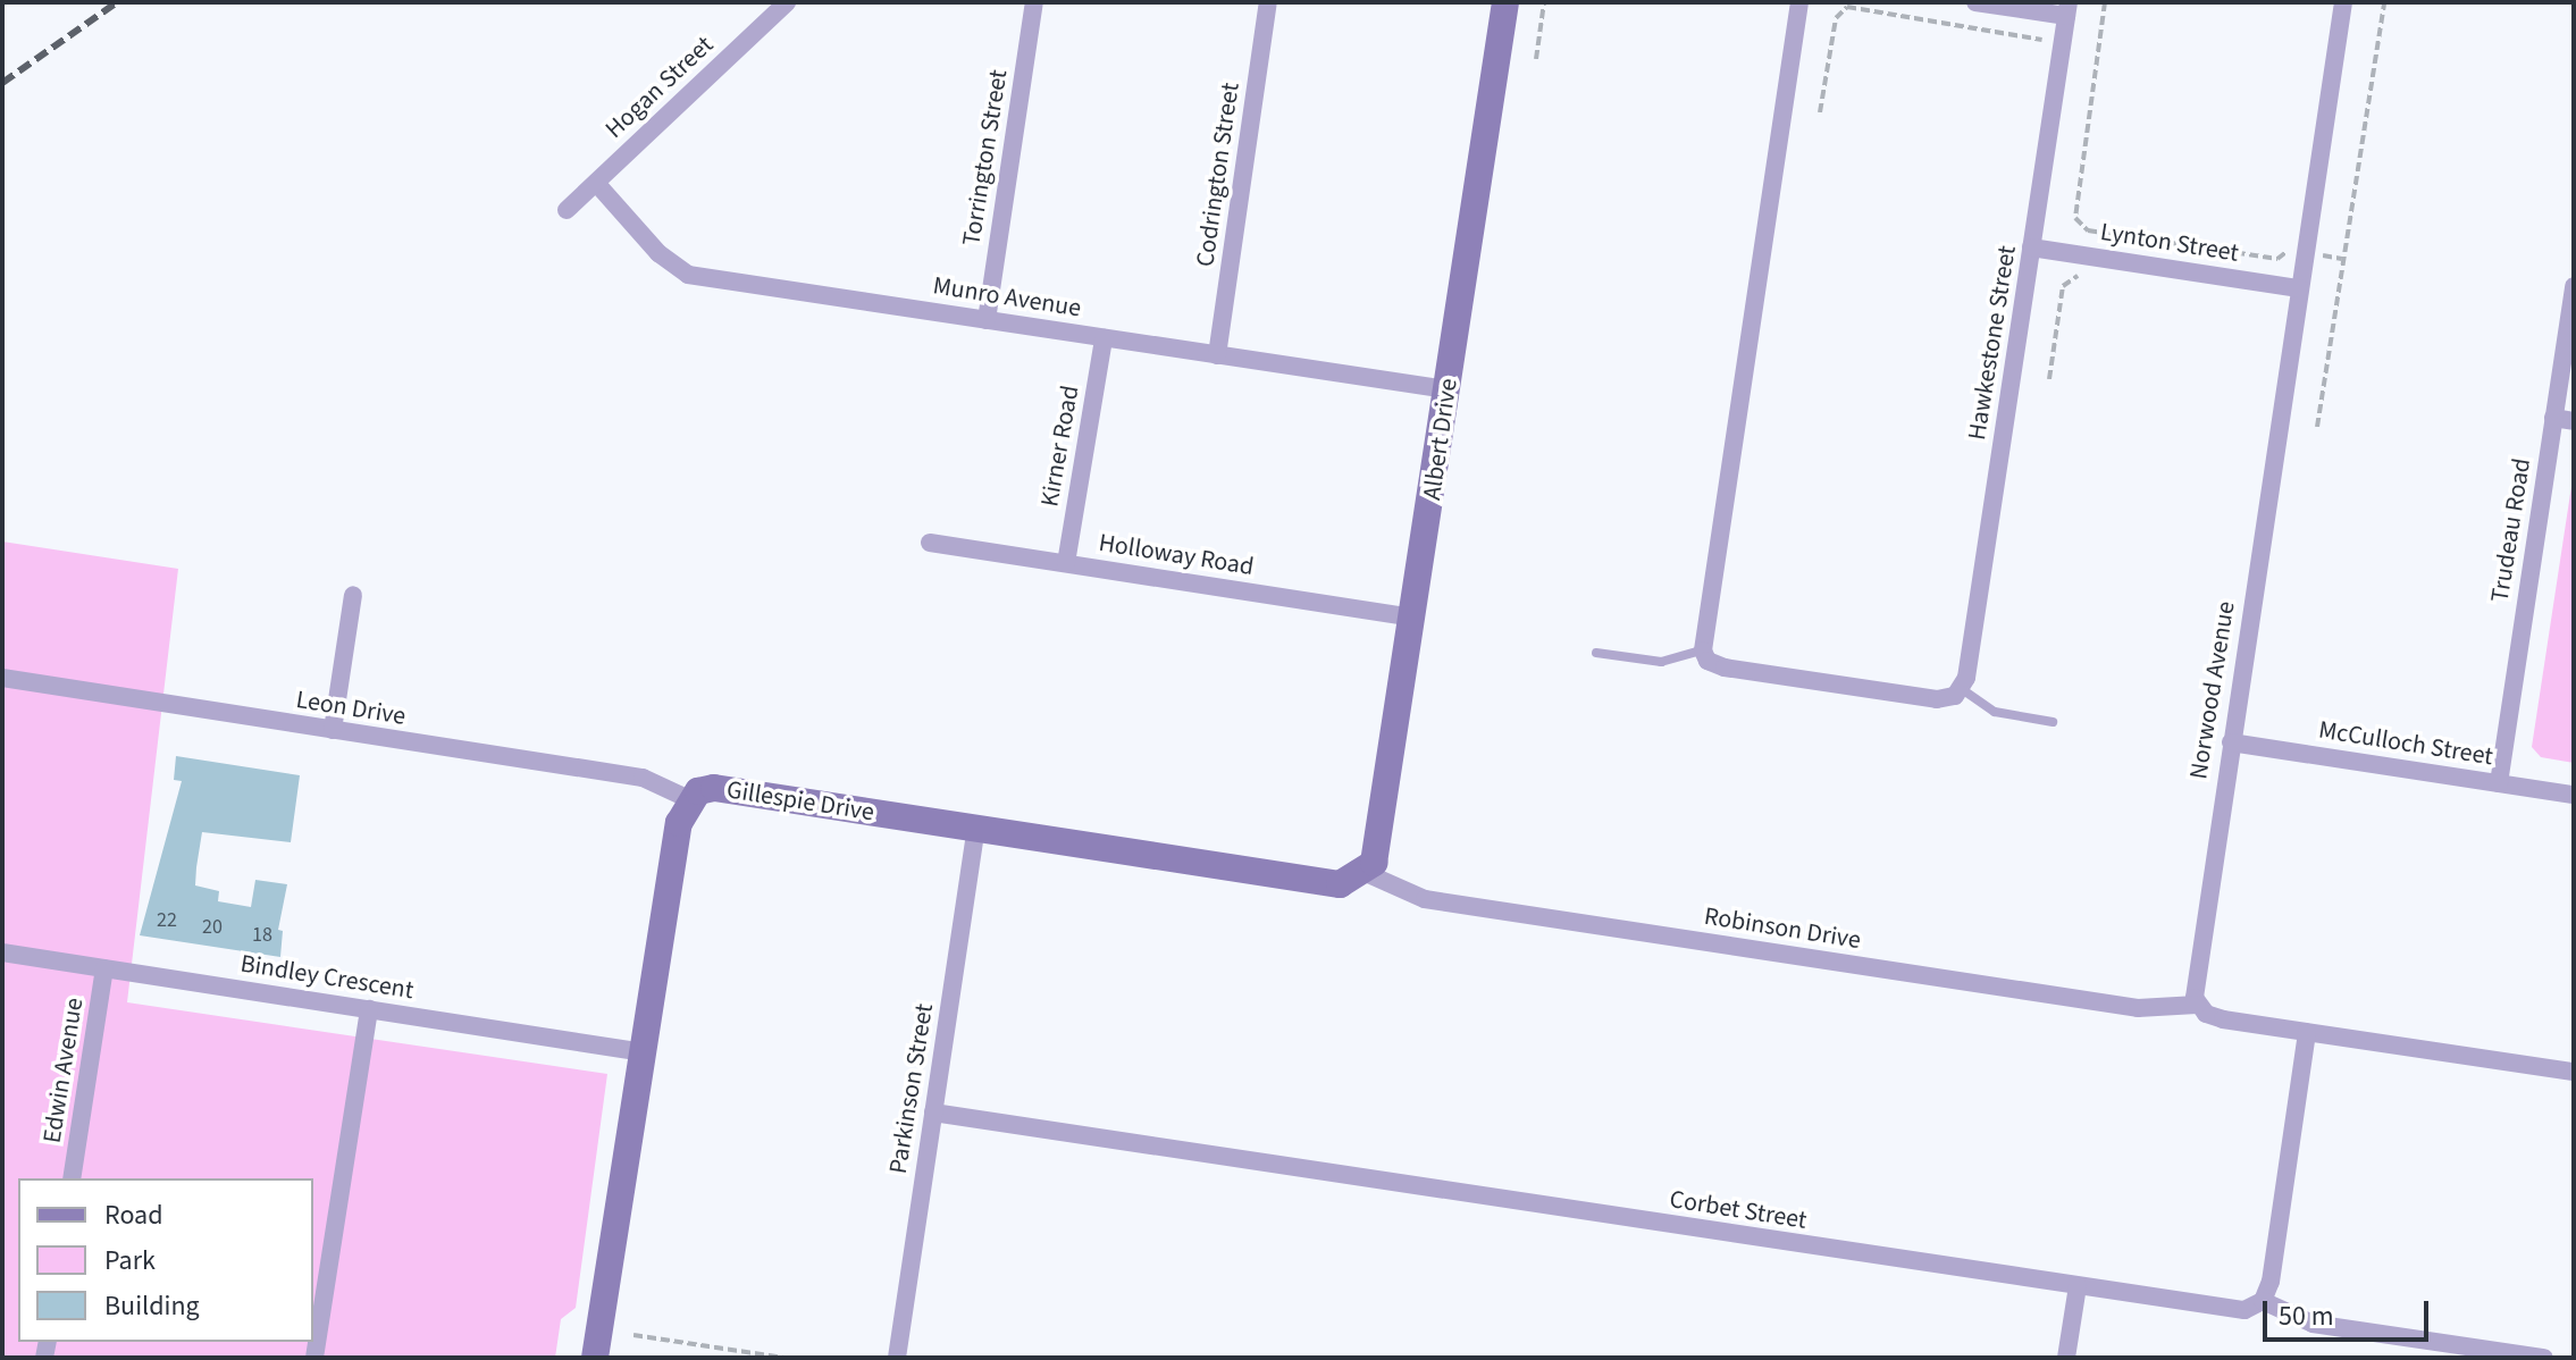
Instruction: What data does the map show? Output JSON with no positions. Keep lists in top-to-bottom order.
{
  "streets": {
    "street": [
      "Hogan Street",
      "Torrington Street",
      "Codrington Street",
      "Lynton Street",
      "Munro Avenue",
      "Hawkestone Street",
      "Albert Drive",
      "Kirner Road",
      "Trudeau Road",
      "Holloway Road",
      "Norwood Avenue",
      "Leon Drive",
      "McCulloch Street",
      "Gillespie Drive",
      "Robinson Drive",
      "Bindley Crescent",
      "Edwin Avenue",
      "Parkinson Street",
      "Corbet Street"
    ]
  },
  "crossings": [
    ["Hogan Street", "Munro Avenue"],
    ["Torrington Street", "Munro Avenue"],
    ["Codrington Street", "Munro Avenue"],
    ["Lynton Street", "Hawkestone Street"],
    ["Lynton Street", "Norwood Avenue"],
    ["Munro Avenue", "Albert Drive"],
    ["Munro Avenue", "Kirner Road"],
    ["Albert Drive", "Holloway Road"],
    ["Albert Drive", "Gillespie Drive"],
    ["Albert Drive", "Robinson Drive"],
    ["Kirner Road", "Holloway Road"],
    ["Trudeau Road", "McCulloch Street"],
    ["Norwood Avenue", "McCulloch Street"],
    ["Norwood Avenue", "Robinson Drive"],
    ["Leon Drive", "Gillespie Drive"],
    ["Gillespie Drive", "Robinson Drive"],
    ["Gillespie Drive", "Bindley Crescent"],
    ["Gillespie Drive", "Parkinson Street"],
    ["Bindley Crescent", "Edwin Avenue"],
    ["Parkinson Street", "Corbet Street"]
  ],
  "house_numbers": ["22", "20", "18"],
  "legend": ["Road", "Park", "Building"],
  "scale_bar": "50 m"
}
